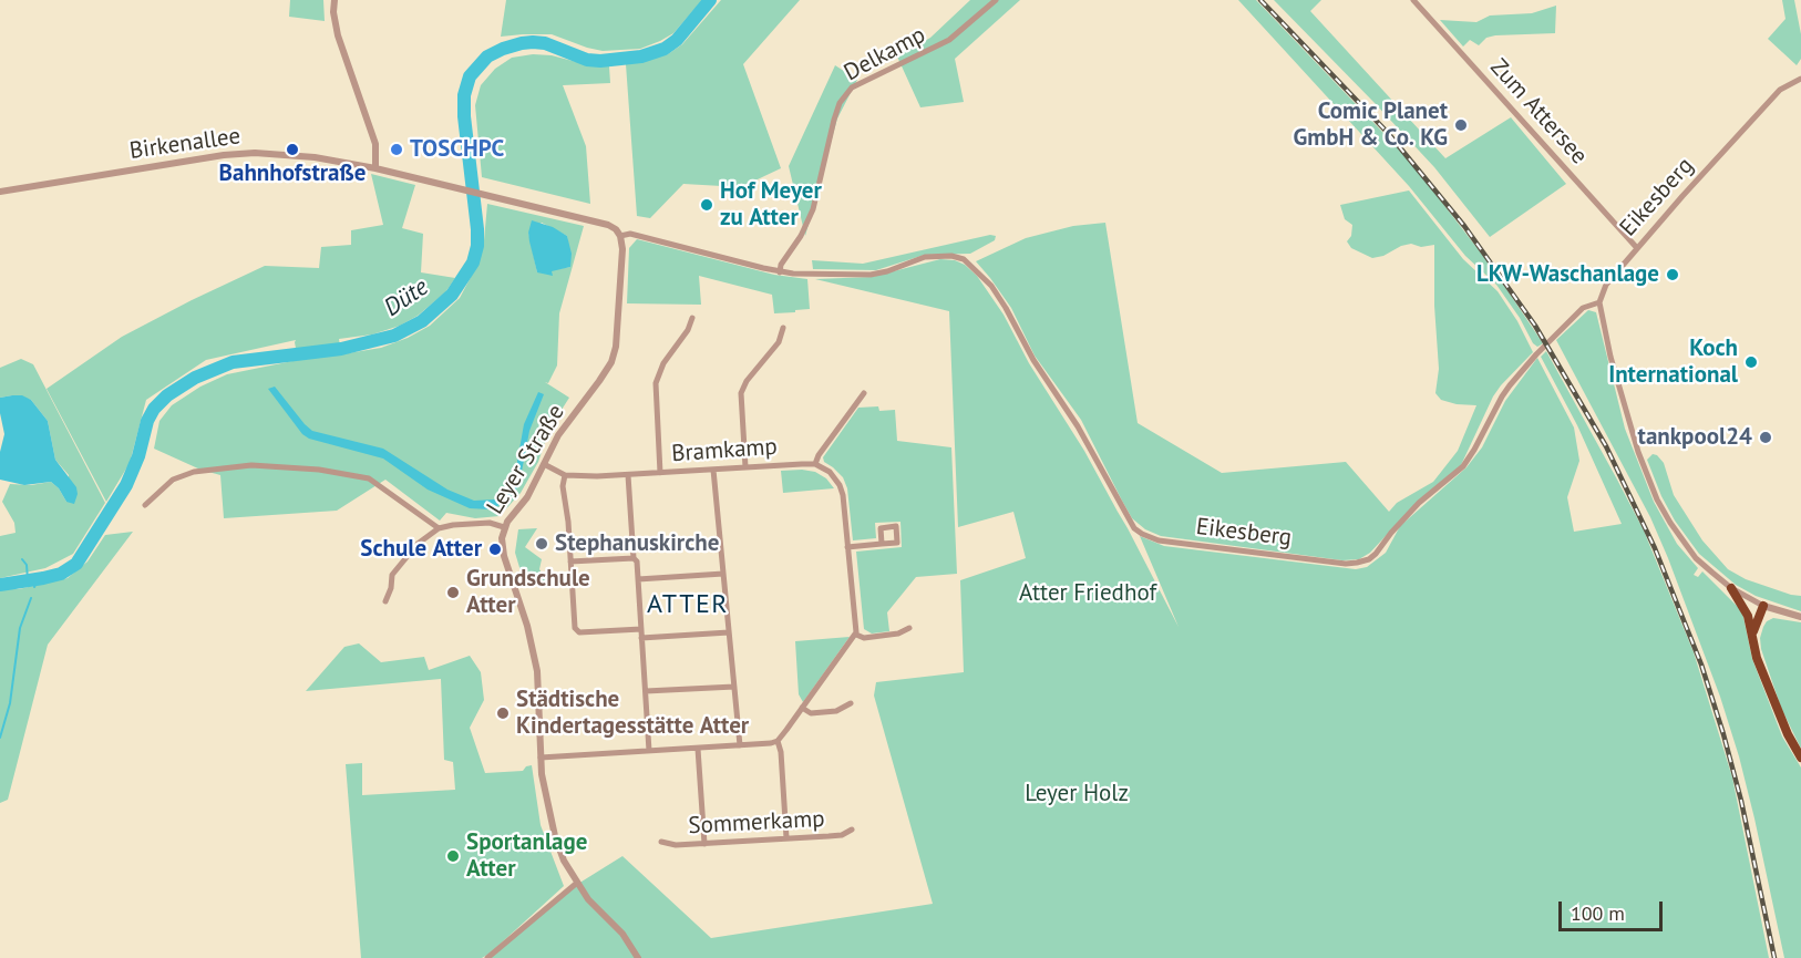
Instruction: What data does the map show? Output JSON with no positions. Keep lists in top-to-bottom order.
{
  "streets": {
    "street": [
      "Delkamp",
      "Zum Attersee",
      "Birkenallee",
      "Eikesberg",
      "Bramkamp",
      "Leyer Straße",
      "Sommerkamp"
    ]
  },
  "crossings": [
    ["Delkamp", "Eikesberg"],
    ["Zum Attersee", "Eikesberg"],
    ["Eikesberg", "Leyer Straße"],
    ["Bramkamp", "Leyer Straße"]
  ],
  "districts": ["ATTER"],
  "water": ["Düte"],
  "parks": ["Atter Friedhof", "Leyer Holz"],
  "places": [
    "Comic Planet GmbH & Co. KG",
    "Bahnhofstraße",
    "TOSCHPC",
    "Hof Meyer zu Atter",
    "LKW-Waschanlage",
    "Koch International",
    "tankpool24",
    "Stephanuskirche",
    "Schule Atter",
    "Grundschule Atter",
    "Städtische Kindertagesstätte Atter",
    "Sportanlage Atter"
  ],
  "scale_bar": "100 m"
}
